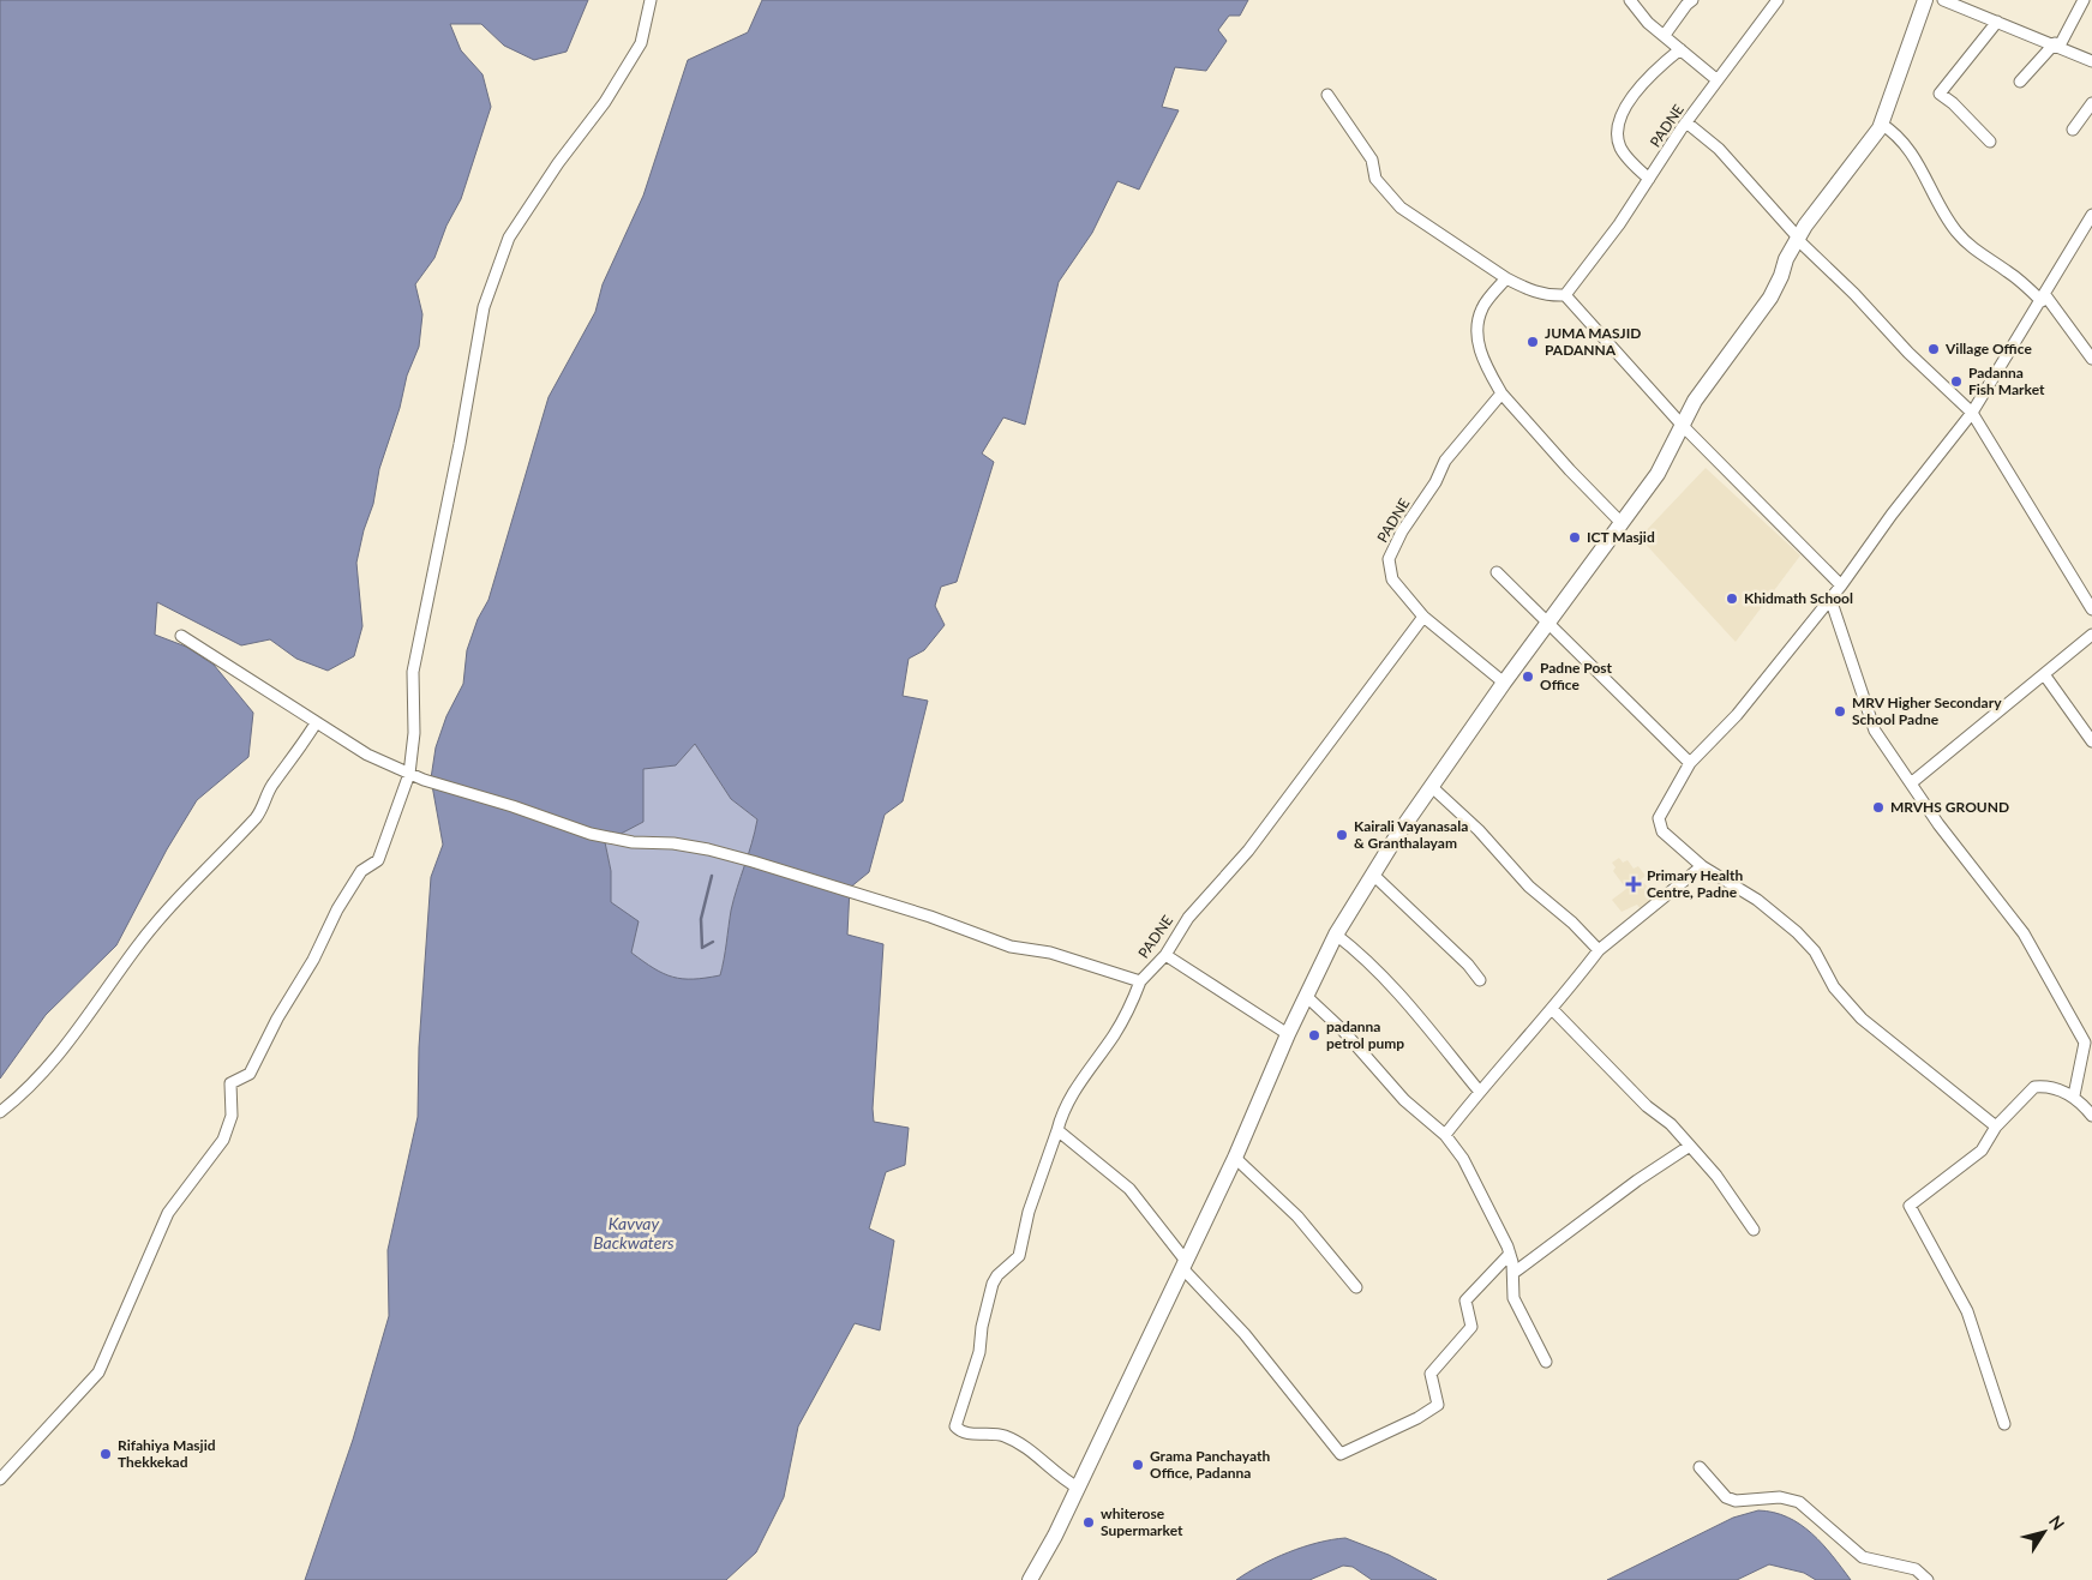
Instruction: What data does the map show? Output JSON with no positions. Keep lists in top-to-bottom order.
{
  "streets": {
    "street": ["PADNE"]
  },
  "water": ["Kavvay Backwaters"],
  "places": {
    "other": [
      "JUMA MASJID PADANNA",
      "Village Office",
      "Padanna Fish Market",
      "ICT Masjid",
      "Khidmath School",
      "Padne Post Office",
      "MRV Higher Secondary School Padne",
      "MRVHS GROUND",
      "Kairali Vayanasala & Granthalayam",
      "padanna petrol pump",
      "Rifahiya Masjid Thekkekad",
      "Grama Panchayath Office, Padanna",
      "whiterose Supermarket"
    ],
    "health": ["Primary Health Centre, Padne"]
  },
  "north": "top right"
}
